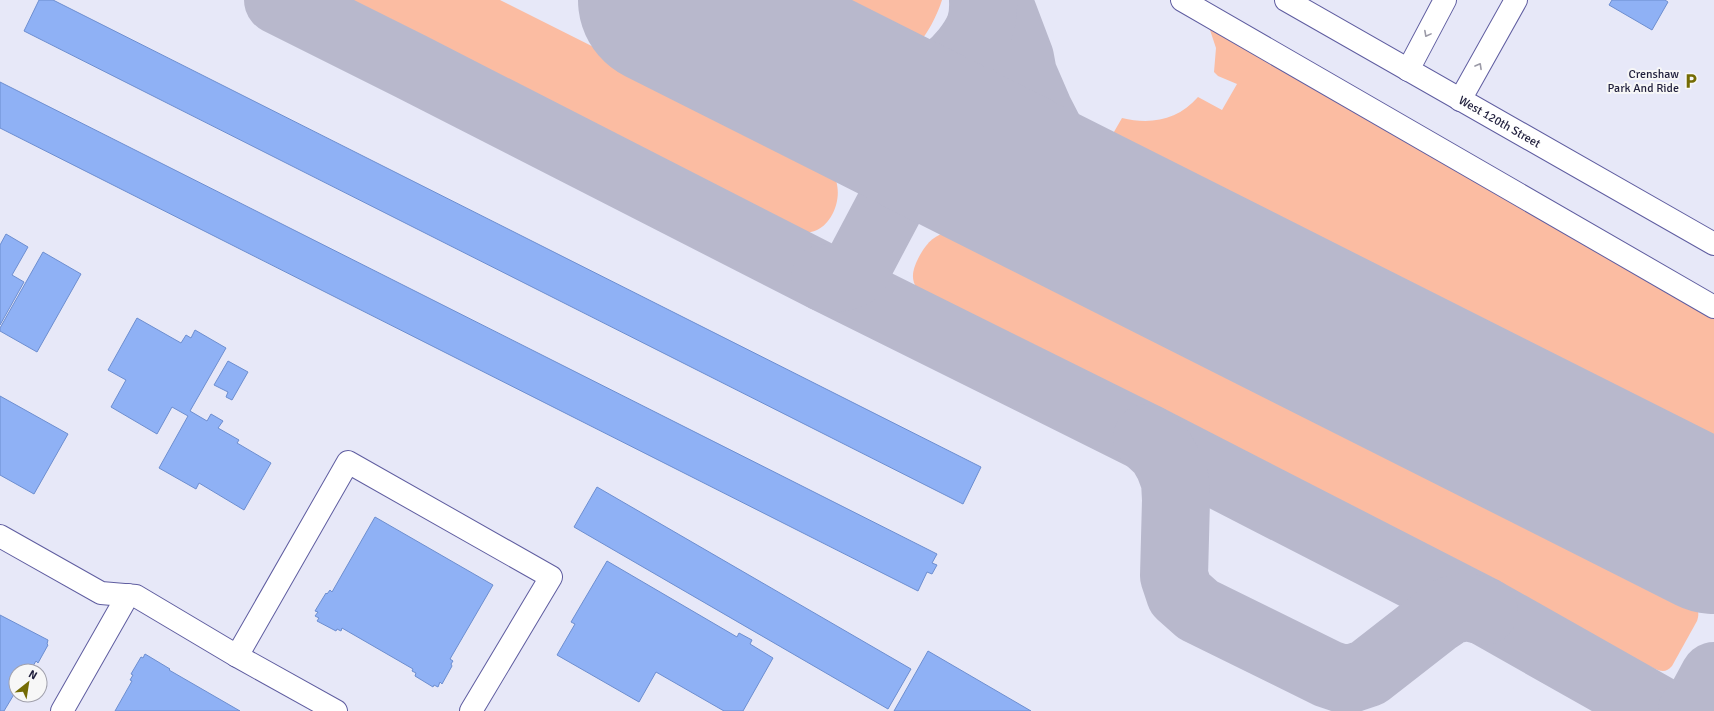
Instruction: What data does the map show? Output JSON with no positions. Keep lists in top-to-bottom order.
{
  "streets": {
    "main road": ["West 120th Street"]
  },
  "places": {
    "parking": ["Crenshaw Park And Ride"]
  },
  "north": "top right"
}
